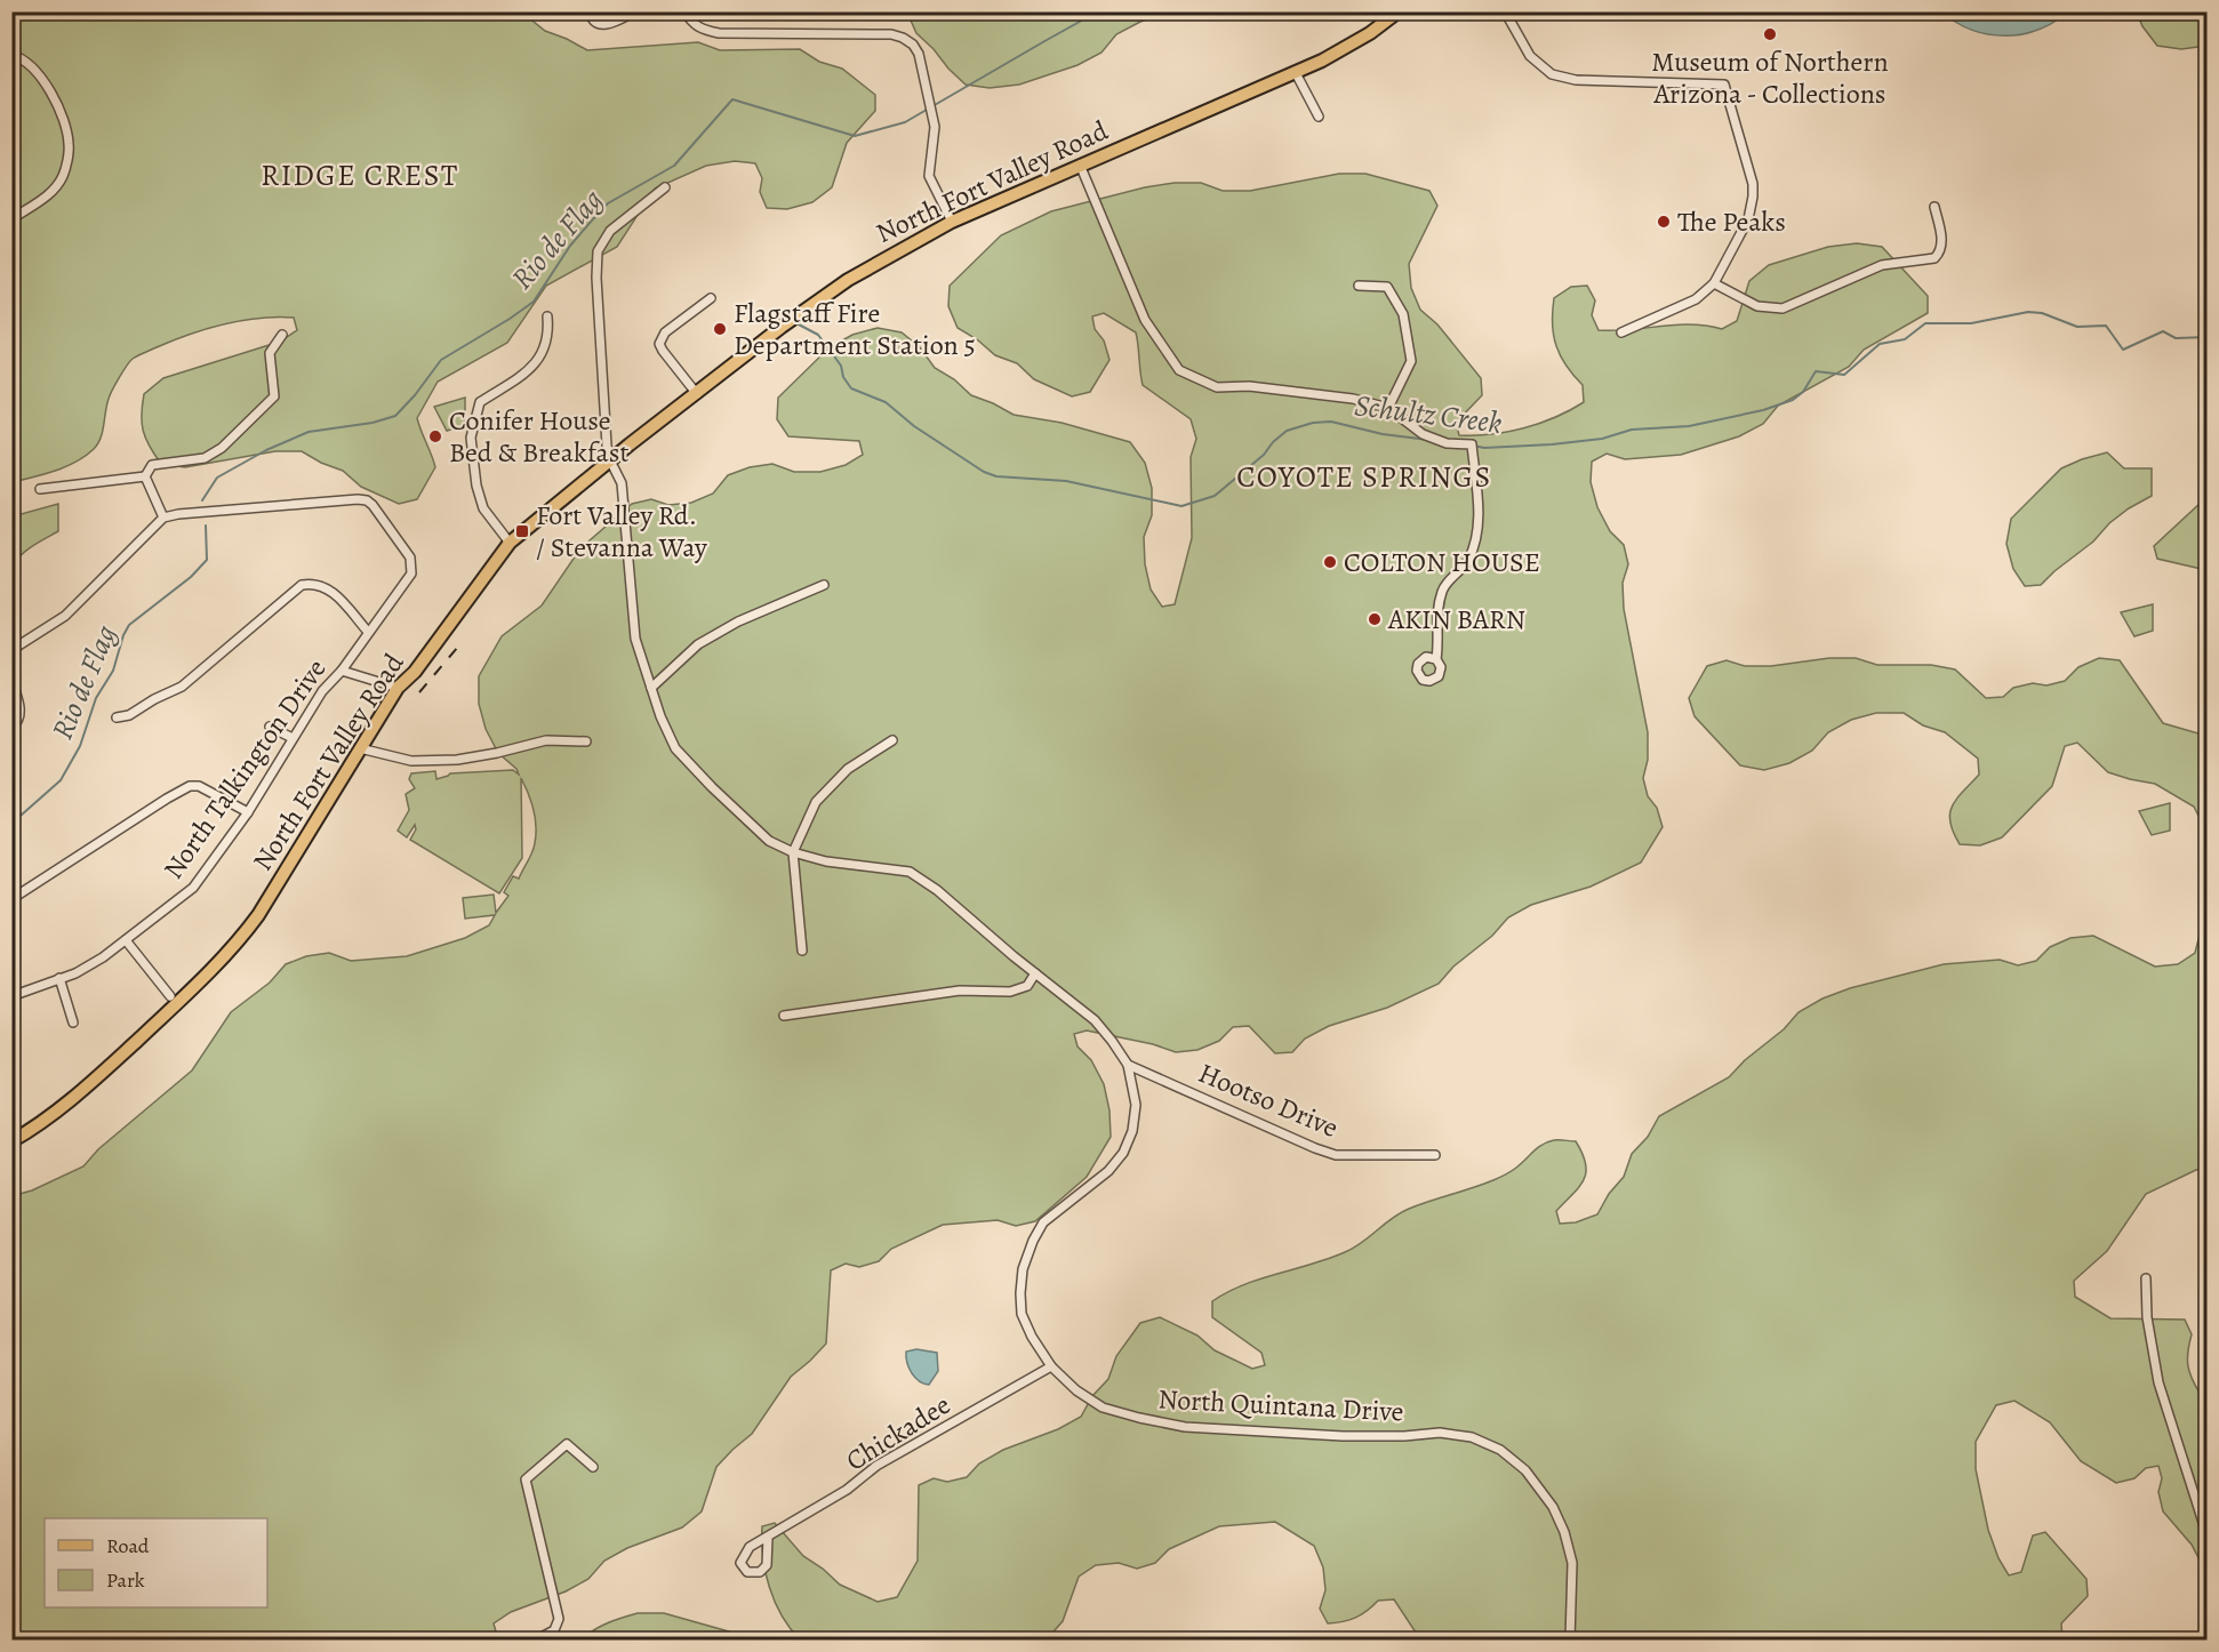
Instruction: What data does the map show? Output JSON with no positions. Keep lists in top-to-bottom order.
{
  "streets": {
    "main road": ["North Fort Valley Road"],
    "street": [
      "North Talkington Drive",
      "Hootso Drive",
      "North Quintana Drive",
      "Chickadee"
    ]
  },
  "crossings": [
    ["North Fort Valley Road", "North Quintana Drive"],
    ["Hootso Drive", "North Quintana Drive"],
    ["North Quintana Drive", "Chickadee"]
  ],
  "districts": ["RIDGE CREST", "COYOTE SPRINGS"],
  "water": ["Rio de Flag", "Schultz Creek"],
  "places": {
    "other": [
      "Museum of Northern Arizona - Collections",
      "The Peaks",
      "Flagstaff Fire Department Station 5",
      "Conifer House Bed & Breakfast",
      "COLTON HOUSE",
      "AKIN BARN"
    ],
    "transit": ["Fort Valley Rd. / Stevanna Way"]
  },
  "legend": ["Road", "Park"]
}
